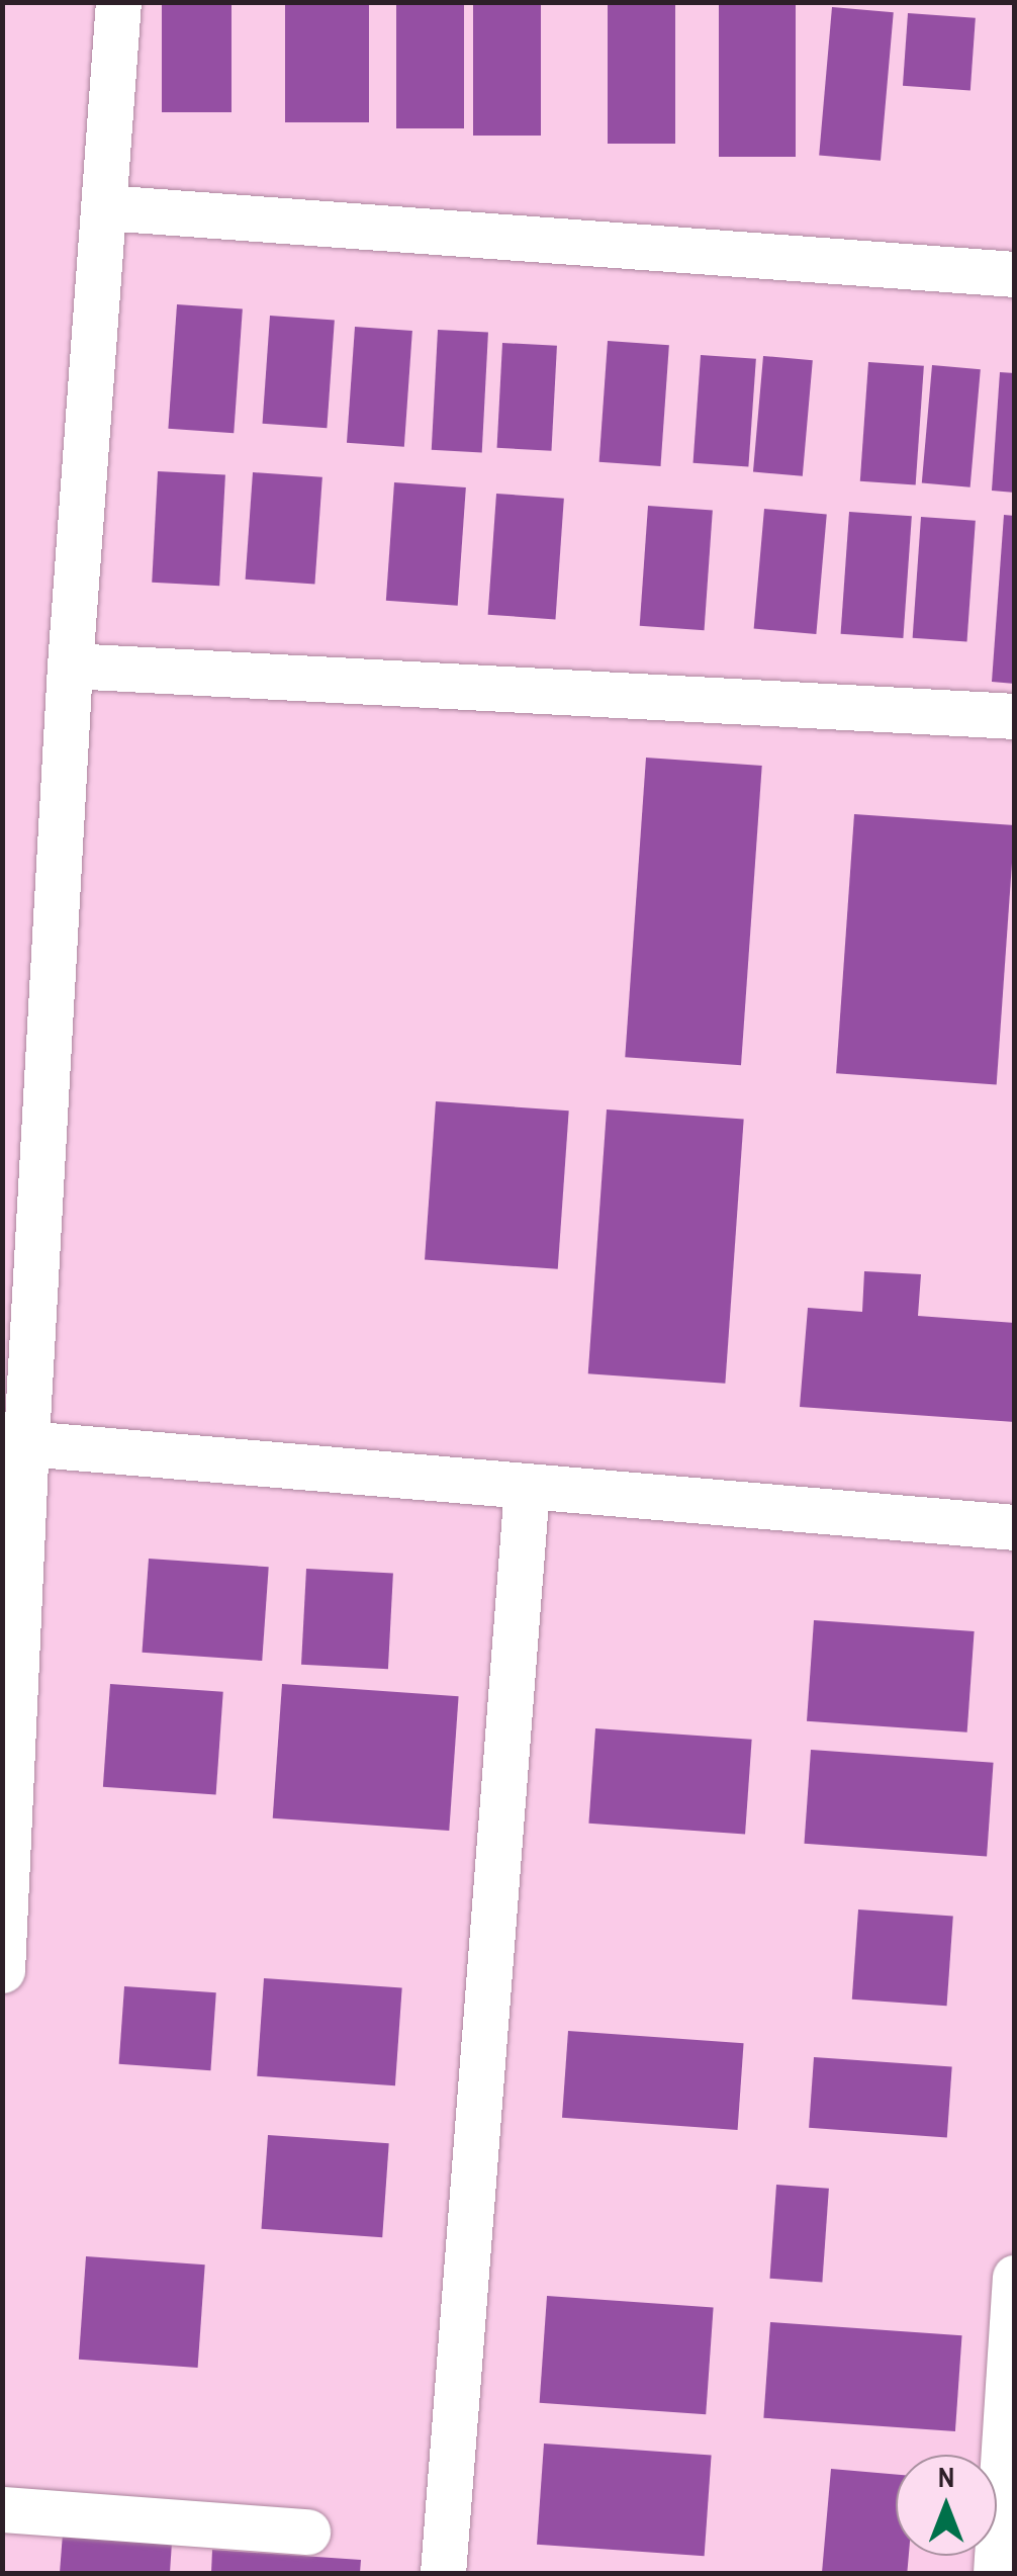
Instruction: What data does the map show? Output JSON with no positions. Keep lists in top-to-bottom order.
{
  "north": "top"
}
